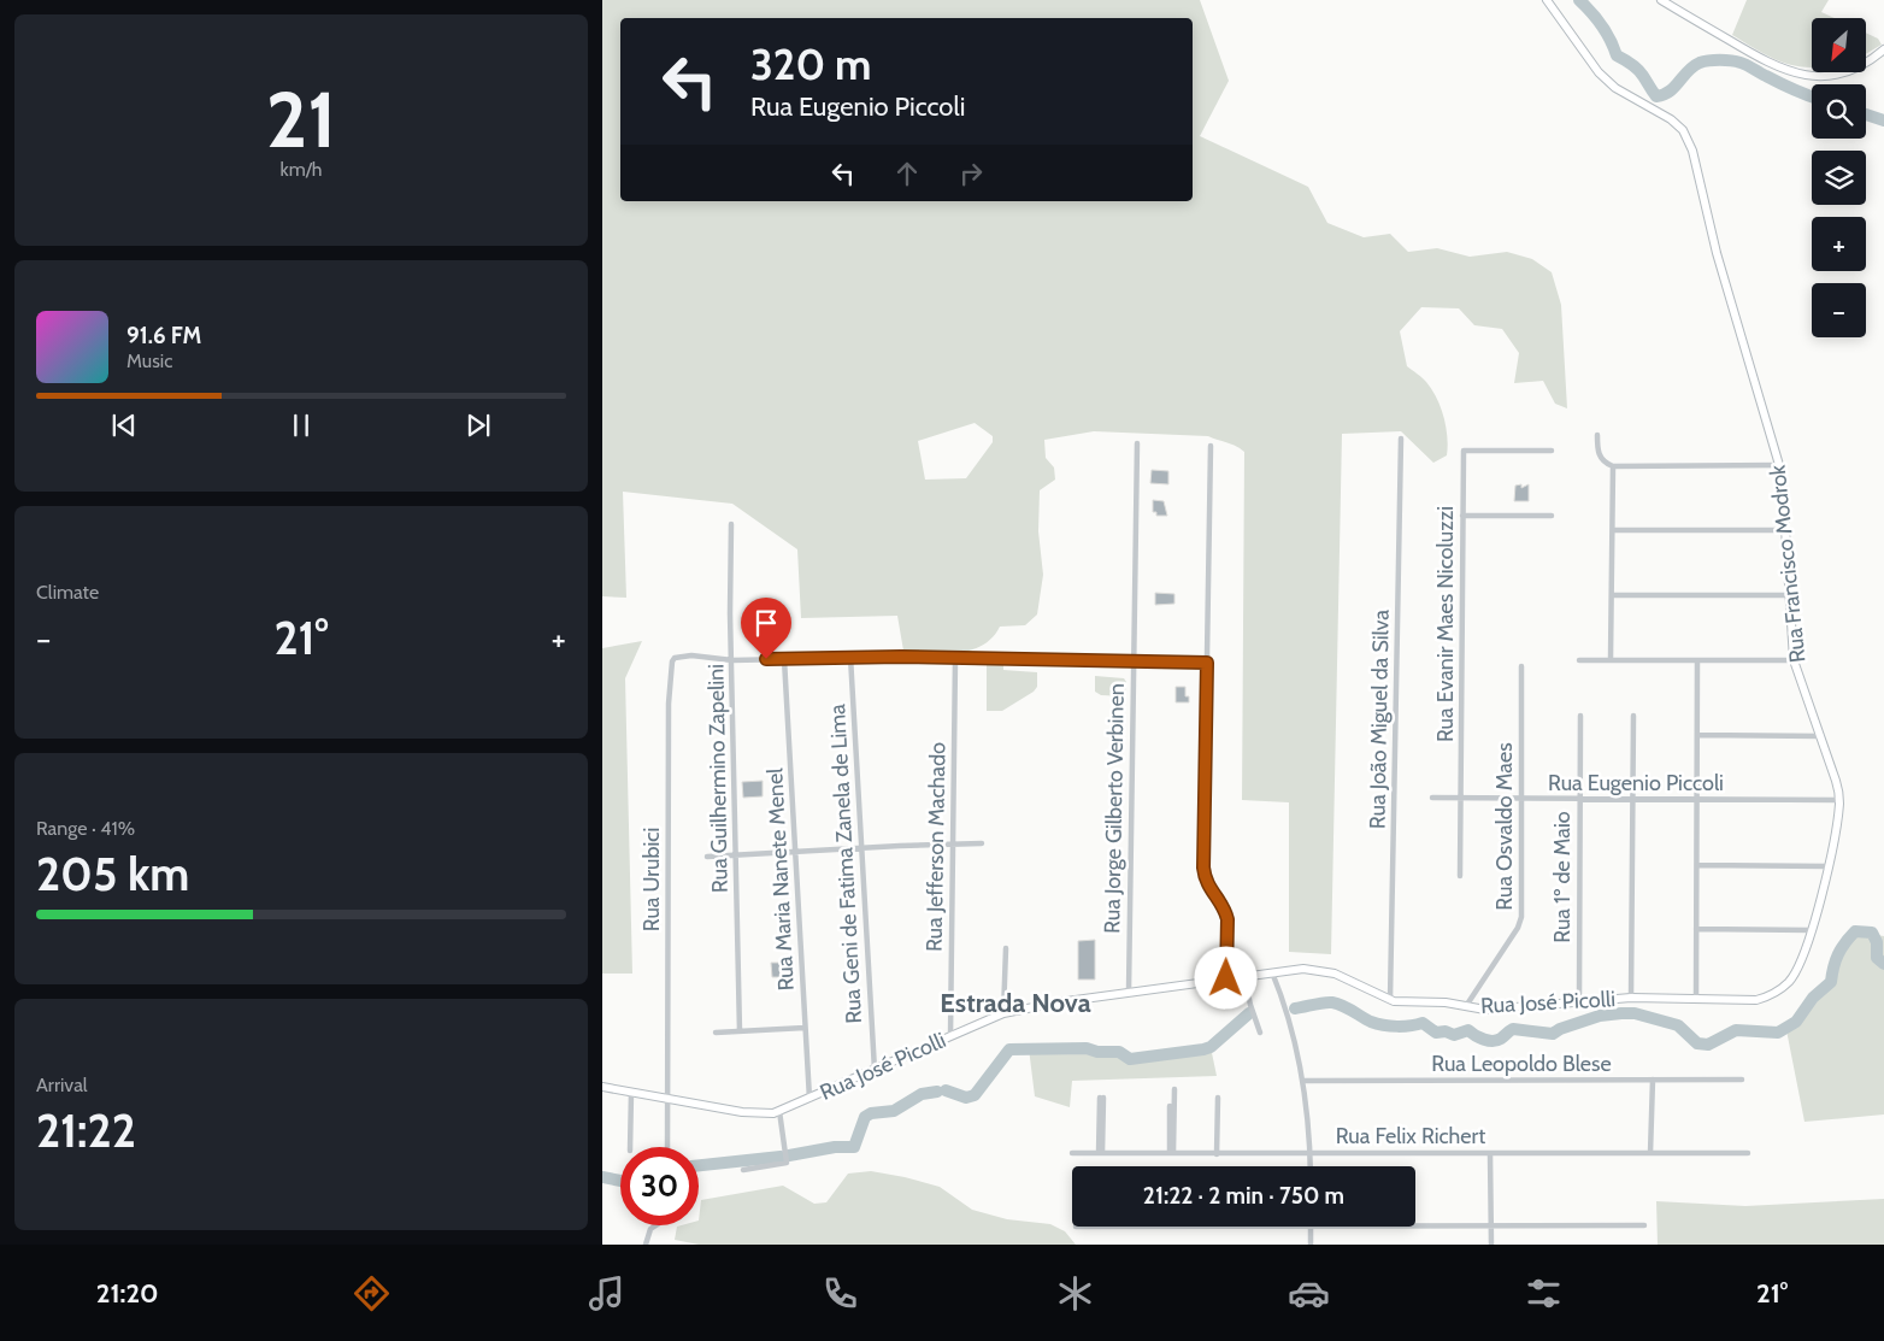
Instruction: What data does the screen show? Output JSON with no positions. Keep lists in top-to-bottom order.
{
  "streets": {
    "street": [
      "Rua Francisco Modrok",
      "Rua Evanir Maes Nicoluzzi",
      "Rua João Miguel da Silva",
      "Rua Guilhermino Zapelini",
      "Rua Eugenio Piccoli",
      "Rua Jorge Gilberto Verbinen",
      "Rua Osvaldo Maes",
      "Rua Jefferson Machado",
      "Rua Geni de Fatima Zanela de Lima",
      "Rua 1º de Maio",
      "Rua Urubici",
      "Rua Maria Nanete Menel",
      "Rua José Picolli",
      "Rua Leopoldo Blese",
      "Rua Felix Richert"
    ]
  },
  "crossings": [
    ["Rua Francisco Modrok", "Rua Eugenio Piccoli"],
    ["Rua Francisco Modrok", "Rua José Picolli"],
    ["Rua Evanir Maes Nicoluzzi", "Rua Eugenio Piccoli"],
    ["Rua João Miguel da Silva", "Rua José Picolli"],
    ["Rua Guilhermino Zapelini", "Rua Urubici"],
    ["Rua Eugenio Piccoli", "Rua Osvaldo Maes"],
    ["Rua Eugenio Piccoli", "Rua 1º de Maio"],
    ["Rua Jorge Gilberto Verbinen", "Rua José Picolli"],
    ["Rua Osvaldo Maes", "Rua José Picolli"],
    ["Rua Jefferson Machado", "Rua José Picolli"],
    ["Rua Geni de Fatima Zanela de Lima", "Rua José Picolli"],
    ["Rua 1º de Maio", "Rua José Picolli"],
    ["Rua Urubici", "Rua José Picolli"],
    ["Rua Maria Nanete Menel", "Rua José Picolli"]
  ],
  "districts": ["Estrada Nova"],
  "north": "bottom left",
  "page": {
    "tile": [
      ["21", "km/h"],
      "Climate",
      ["Range · 41%", "205 km"],
      ["Arrival", "21:22"]
    ],
    "map_buttons": ["+", "−"],
    "turn": ["320 m", "Rua Eugenio Piccoli"],
    "song": ["91.6 FM", "Music"],
    "heat": ["−", "21°", "+"],
    "limit": "30",
    "trip": "21:22 · 2 min · 750 m",
    "tabs": ["21:20", "21°"]
  }
}
